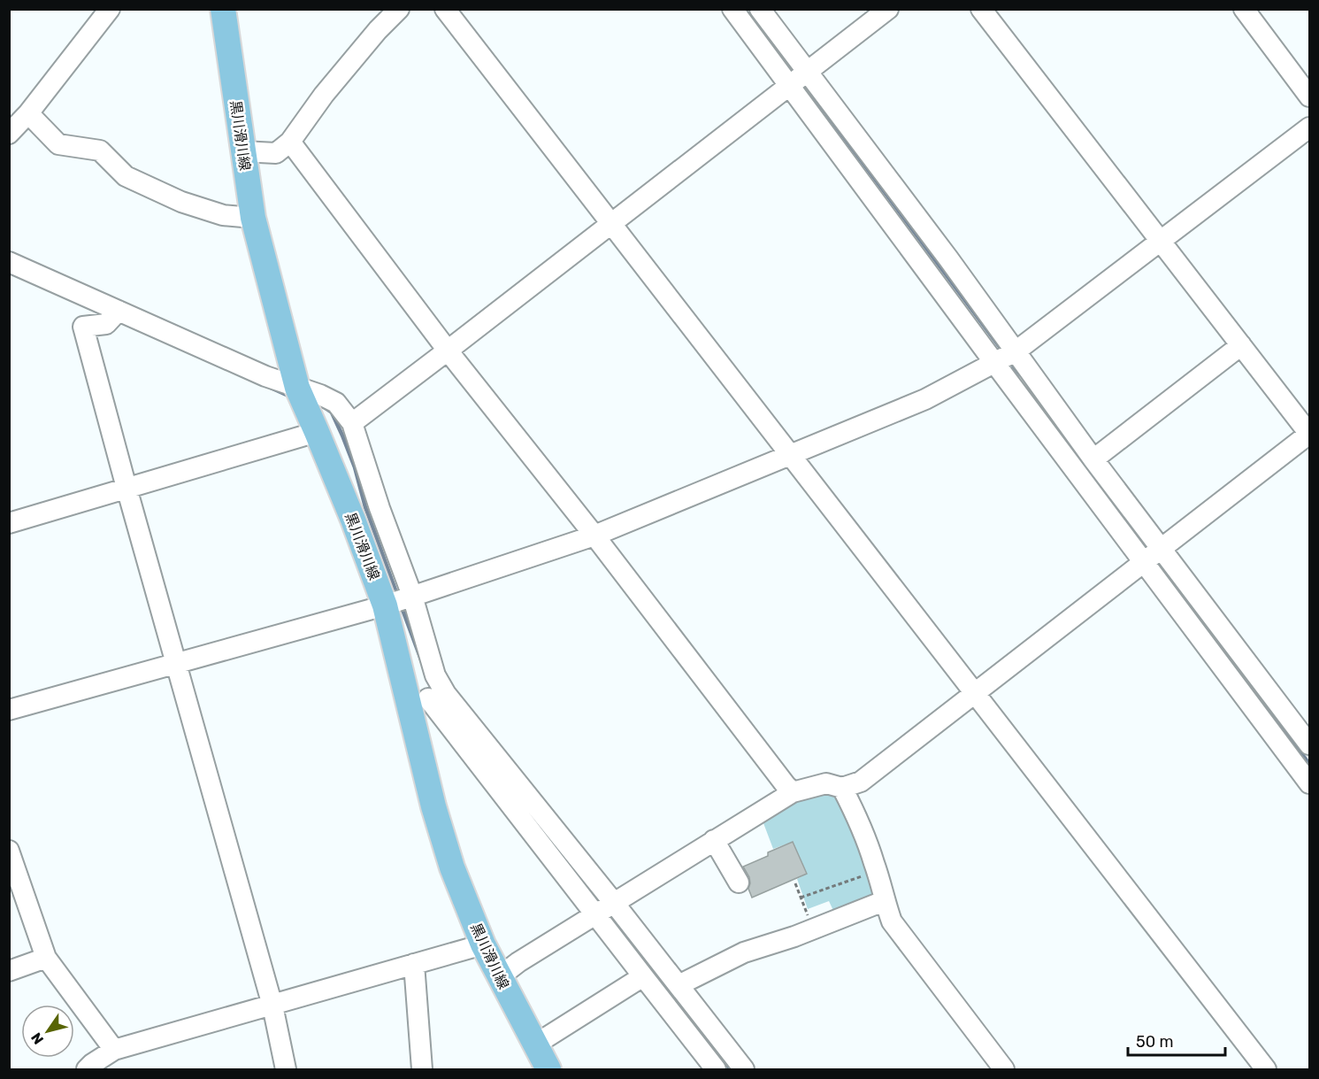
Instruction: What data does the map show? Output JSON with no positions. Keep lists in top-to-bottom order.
{
  "streets": {
    "main road": ["黒川滑川線"]
  },
  "scale_bar": "50 m",
  "north": "bottom left"
}
